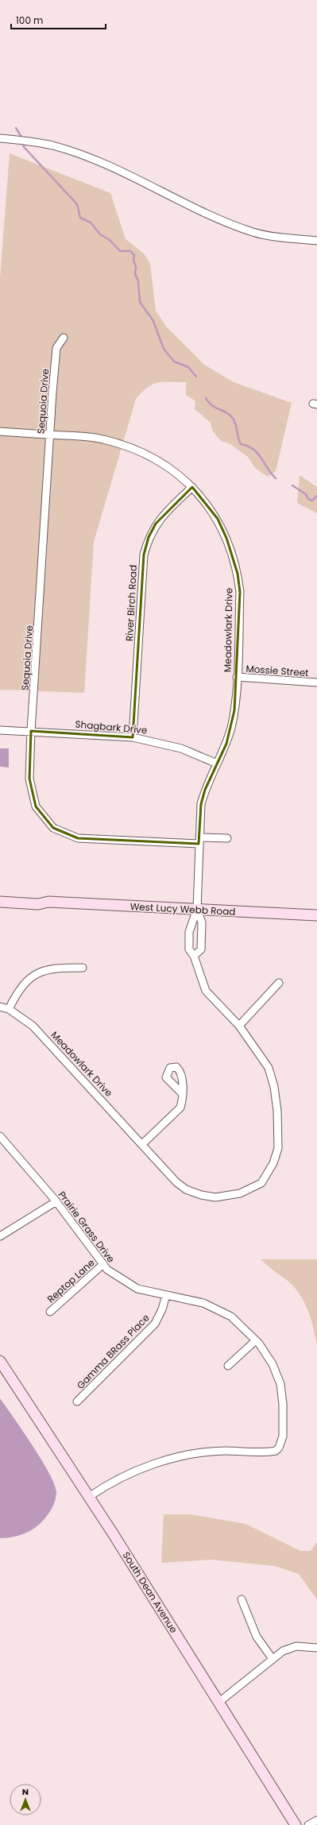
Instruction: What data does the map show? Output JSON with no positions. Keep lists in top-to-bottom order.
{
  "streets": {
    "street": [
      "Sequoia Drive",
      "River Birch Road",
      "Meadowlark Drive",
      "Mossie Street",
      "Shagbark Drive",
      "West Lucy Webb Road",
      "Prairie Grass Drive",
      "Reptop Lane",
      "Gamma BRass Place",
      "South Dean Avenue"
    ]
  },
  "crossings": [
    ["Sequoia Drive", "Meadowlark Drive"],
    ["Sequoia Drive", "Shagbark Drive"],
    ["River Birch Road", "Meadowlark Drive"],
    ["River Birch Road", "Shagbark Drive"],
    ["Meadowlark Drive", "Mossie Street"],
    ["Meadowlark Drive", "Shagbark Drive"],
    ["Meadowlark Drive", "West Lucy Webb Road"],
    ["Prairie Grass Drive", "Reptop Lane"],
    ["Prairie Grass Drive", "Gamma BRass Place"],
    ["Prairie Grass Drive", "South Dean Avenue"]
  ],
  "scale_bar": "100 m",
  "north": "top"
}
